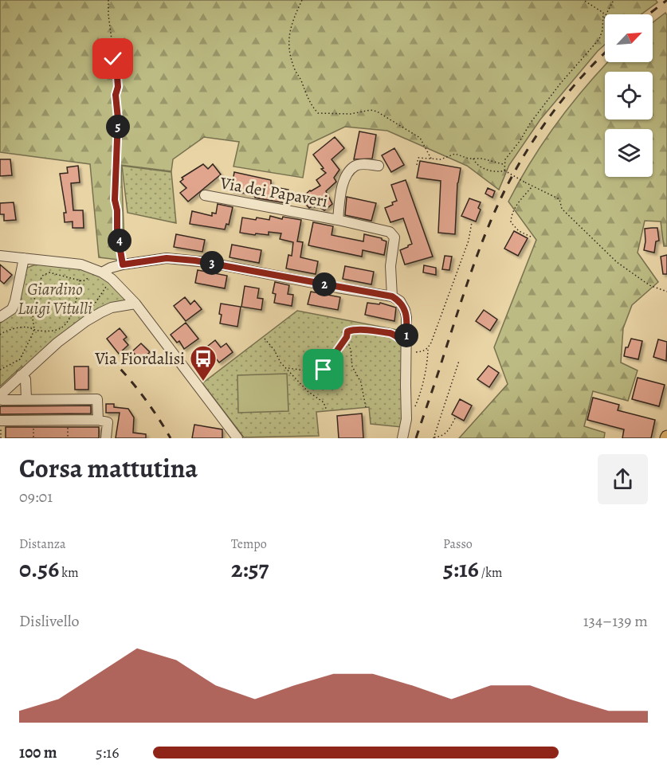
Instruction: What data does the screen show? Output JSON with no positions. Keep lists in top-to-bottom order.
{
  "streets": {
    "street": ["Via dei Papaveri"]
  },
  "parks": ["Giardino Luigi Vitulli"],
  "places": {
    "bus stop": ["Via Fiordalisi"]
  },
  "north": "top right",
  "page": {
    "pins": [
      "5",
      "4",
      "3",
      "2",
      "1"
    ],
    "heading": ["Corsa mattutina", "09:01"],
    "stats": [
      ["Distanza", "0.56 km"],
      ["Tempo", "2:57"],
      ["Passo", "5:16 /km"]
    ],
    "chart": ["Dislivello", "134–139 m"],
    "list": [
      {
        "name": "100 m",
        "note": "5:16"
      }
    ]
  }
}
